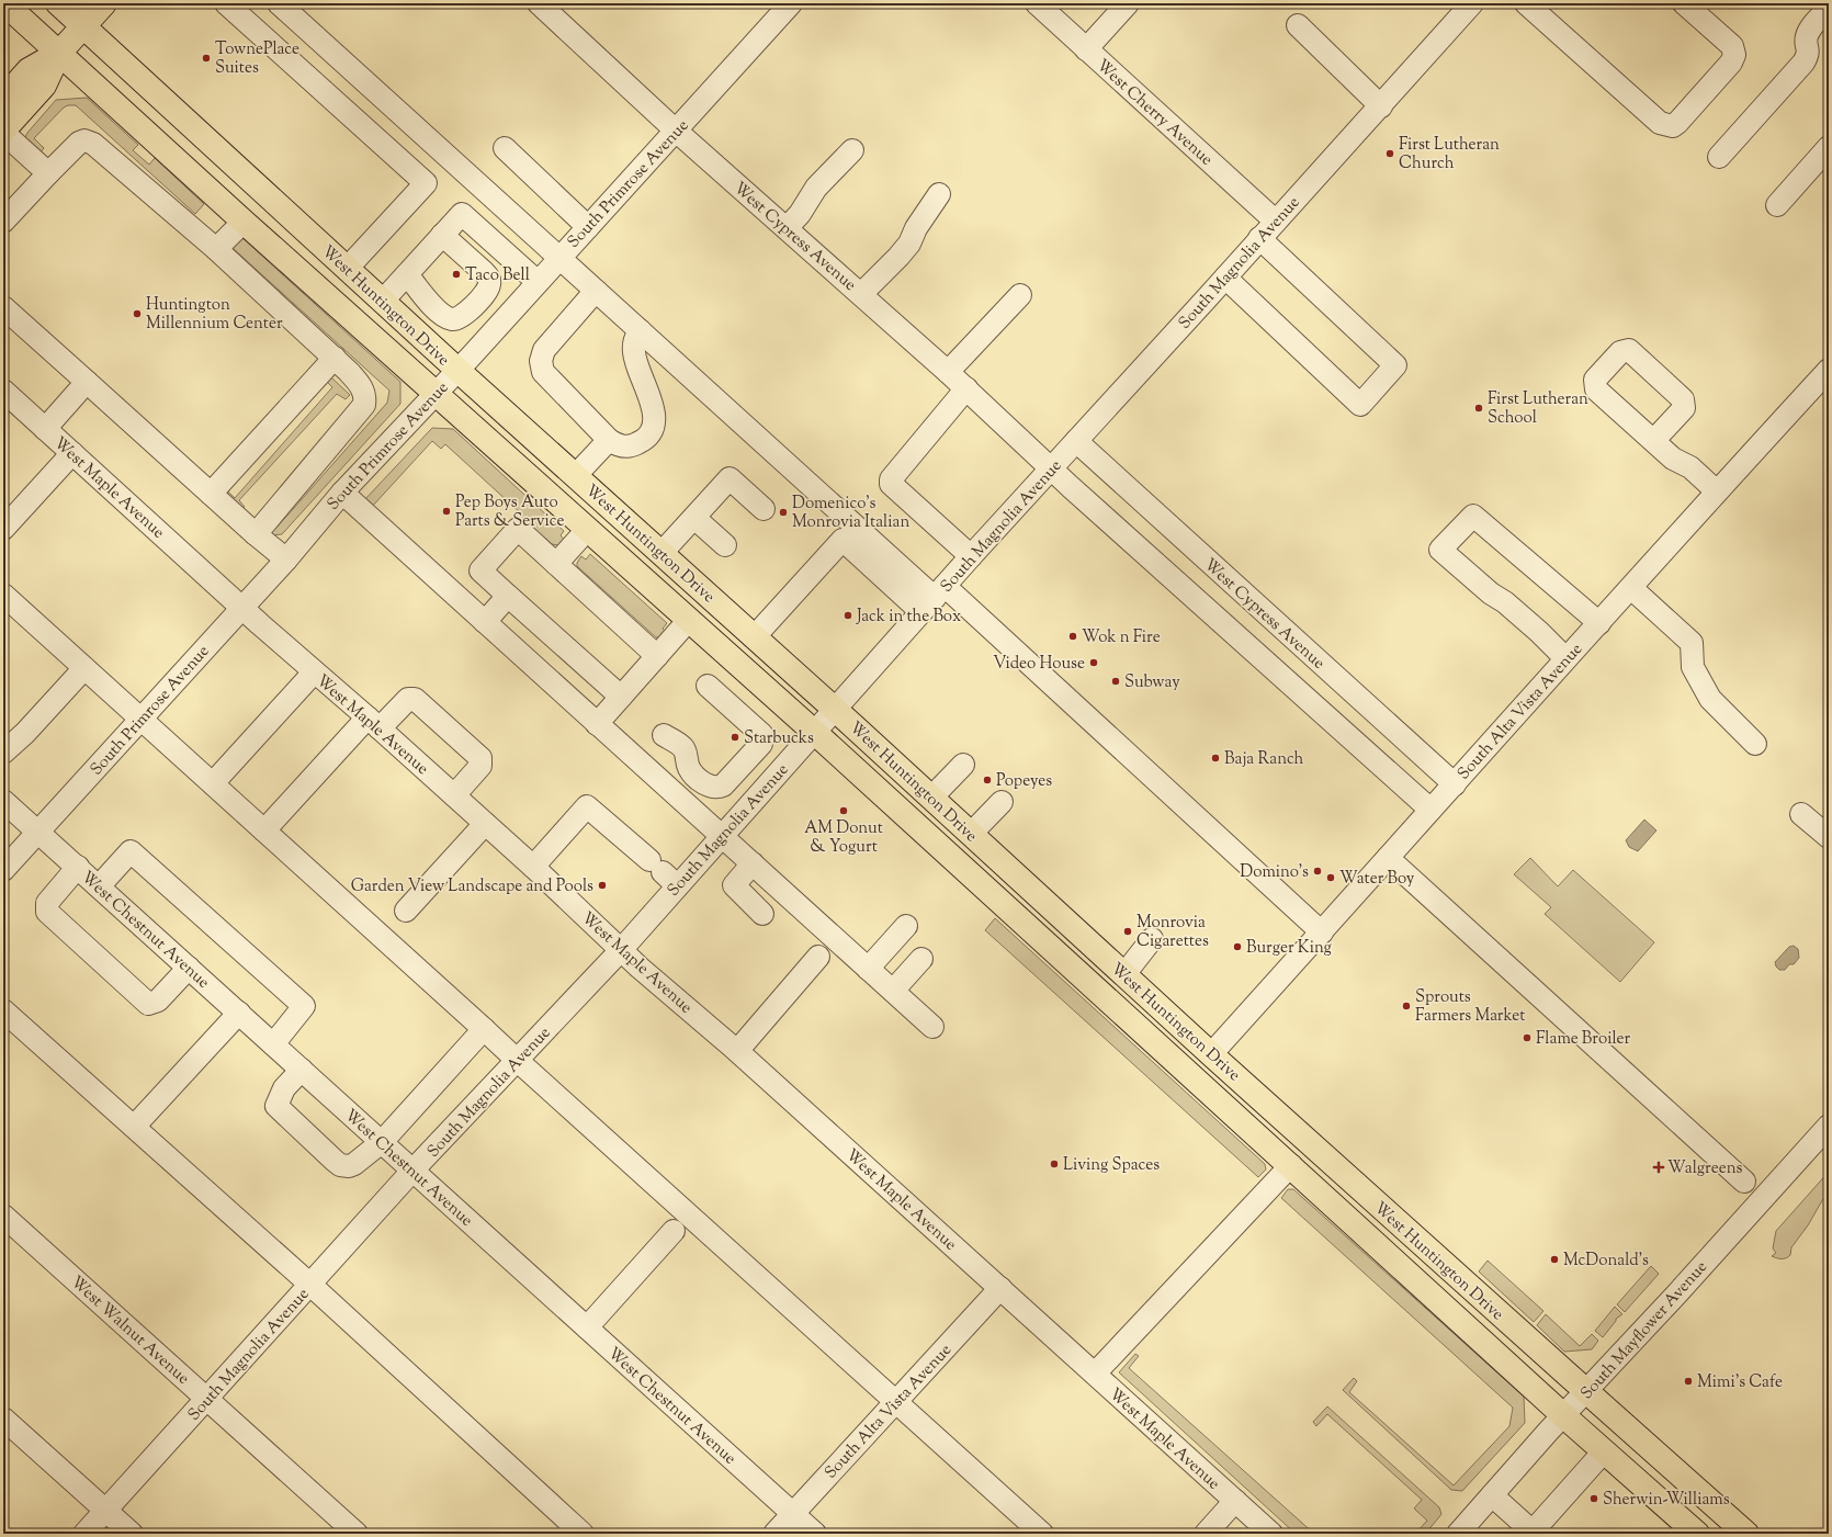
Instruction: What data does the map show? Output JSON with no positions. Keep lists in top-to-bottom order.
{
  "streets": {
    "main road": ["West Huntington Drive"],
    "street": [
      "West Cherry Avenue",
      "South Primrose Avenue",
      "West Cypress Avenue",
      "South Magnolia Avenue",
      "West Maple Avenue",
      "South Alta Vista Avenue",
      "West Chestnut Avenue",
      "West Walnut Avenue",
      "South Mayflower Avenue"
    ]
  },
  "crossings": [
    ["West Cherry Avenue", "South Magnolia Avenue"],
    ["South Primrose Avenue", "West Cypress Avenue"],
    ["South Primrose Avenue", "West Huntington Drive"],
    ["South Primrose Avenue", "West Maple Avenue"],
    ["South Primrose Avenue", "West Chestnut Avenue"],
    ["West Cypress Avenue", "South Magnolia Avenue"],
    ["West Cypress Avenue", "South Alta Vista Avenue"],
    ["South Magnolia Avenue", "West Huntington Drive"],
    ["South Magnolia Avenue", "West Maple Avenue"],
    ["South Magnolia Avenue", "West Chestnut Avenue"],
    ["South Magnolia Avenue", "West Walnut Avenue"],
    ["West Huntington Drive", "South Alta Vista Avenue"],
    ["West Huntington Drive", "South Mayflower Avenue"],
    ["West Maple Avenue", "South Alta Vista Avenue"],
    ["South Alta Vista Avenue", "West Chestnut Avenue"]
  ],
  "places": {
    "other": [
      "TownePlace Suites",
      "First Lutheran Church",
      "Taco Bell",
      "Huntington Millennium Center",
      "First Lutheran School",
      "Pep Boys Auto Parts & Service",
      "Domenico's Monrovia Italian",
      "Jack in the Box",
      "Wok n Fire",
      "Video House",
      "Subway",
      "Starbucks",
      "Baja Ranch",
      "Popeyes",
      "AM Donut & Yogurt",
      "Domino's",
      "Water Boy",
      "Garden View Landscape and Pools",
      "Monrovia Cigarettes",
      "Burger King",
      "Sprouts Farmers Market",
      "Flame Broiler",
      "Living Spaces",
      "McDonald's",
      "Mimi's Cafe",
      "Sherwin-Williams"
    ],
    "health": ["Walgreens"]
  }
}
